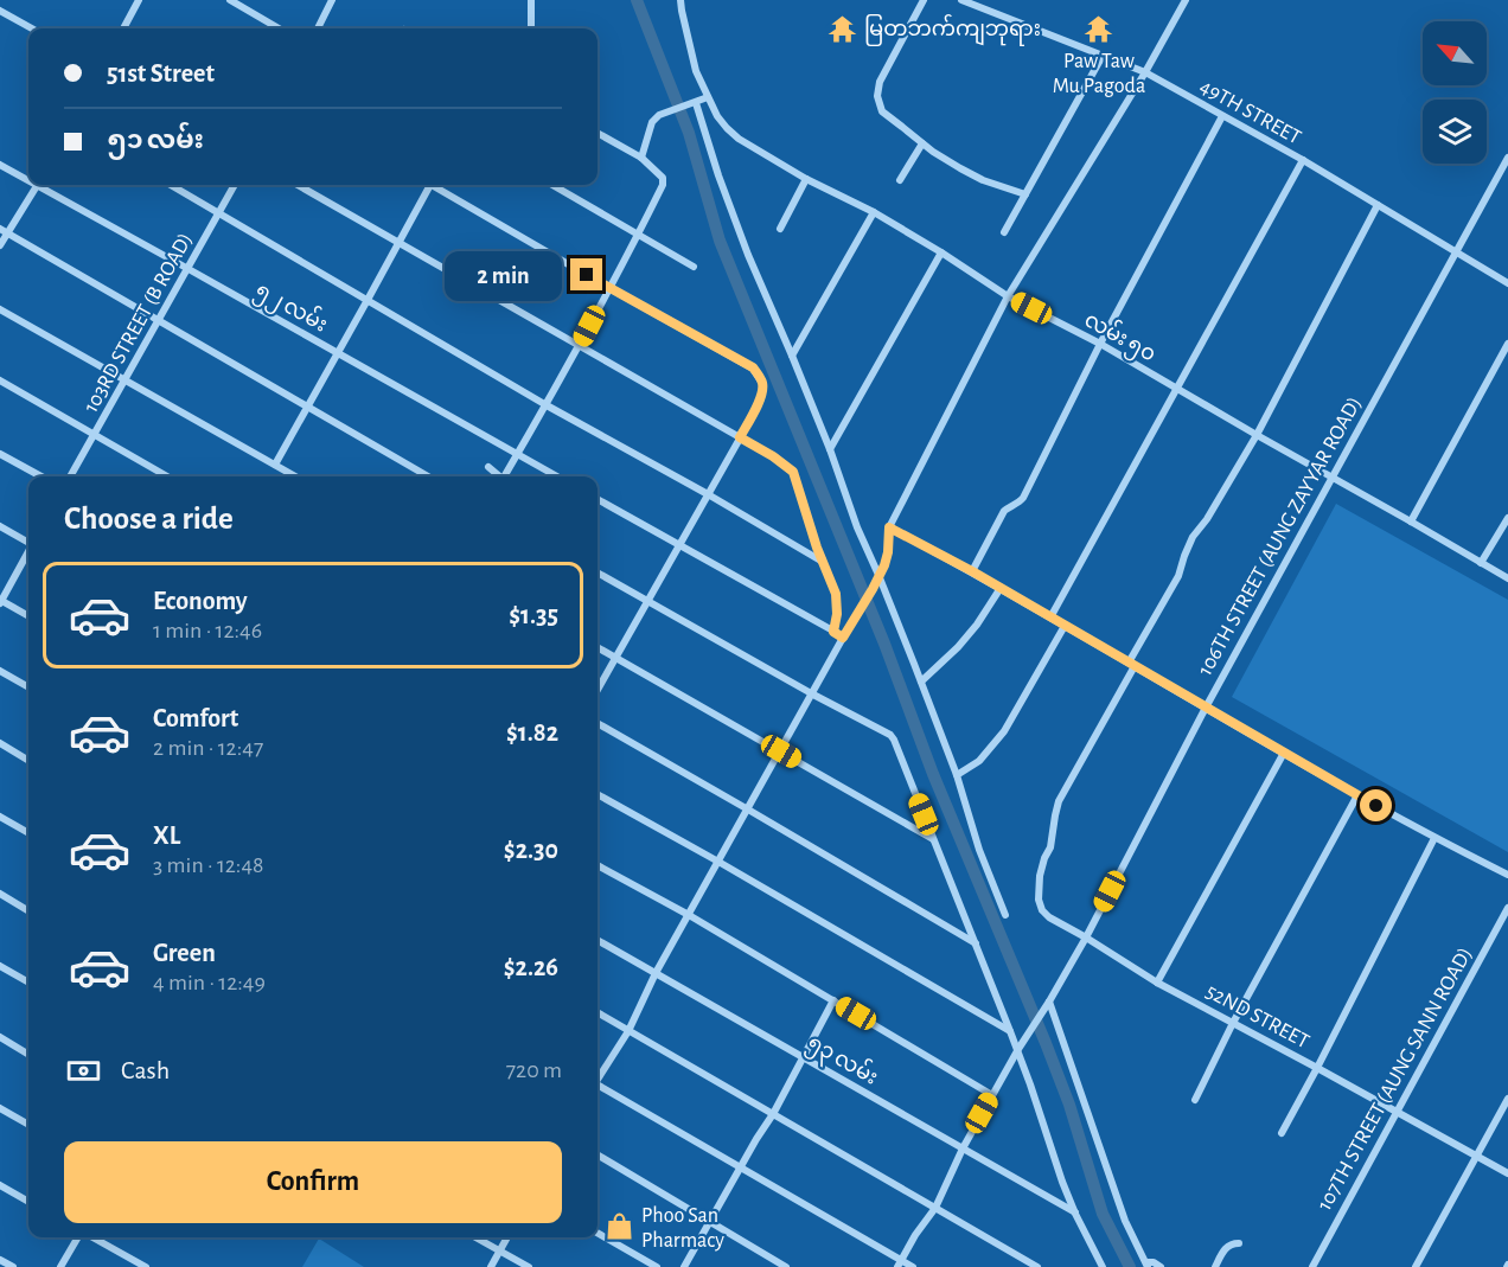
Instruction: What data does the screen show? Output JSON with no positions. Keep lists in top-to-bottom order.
{
  "streets": {
    "street": [
      "49TH STREET",
      "၅၂ လမ်း",
      "103RD STREET (B ROAD)",
      "လမ်း ၅၀",
      "106TH STREET (AUNG ZAYYAR ROAD)",
      "52ND STREET",
      "၅၃ လမ်း",
      "107TH STREET (AUNG SANN ROAD)"
    ]
  },
  "crossings": [
    ["49TH STREET", "106TH STREET (AUNG ZAYYAR ROAD)"],
    ["၅၂ လမ်း", "103RD STREET (B ROAD)"],
    ["လမ်း ၅၀", "106TH STREET (AUNG ZAYYAR ROAD)"],
    ["106TH STREET (AUNG ZAYYAR ROAD)", "52ND STREET"],
    ["106TH STREET (AUNG ZAYYAR ROAD)", "၅၃ လမ်း"],
    ["52ND STREET", "107TH STREET (AUNG SANN ROAD)"]
  ],
  "places": {
    "temple": ["မြတဘက်ကျဘုရား", "Paw Taw Mu Pagoda"],
    "shop": ["Phoo San Pharmacy"]
  },
  "north": "top left",
  "page": {
    "banner": ["51st Street", "၅၁ လမ်း"],
    "bubble": "2 min",
    "heading": "Choose a ride",
    "list": [
      {
        "name": "Economy",
        "note": "1 min · 12:46",
        "value": "$1.35"
      },
      {
        "name": "Comfort",
        "note": "2 min · 12:47",
        "value": "$1.82"
      },
      {
        "name": "XL",
        "note": "3 min · 12:48",
        "value": "$2.30"
      },
      {
        "name": "Green",
        "note": "4 min · 12:49",
        "value": "$2.26"
      }
    ],
    "pay": ["Cash", "720 m"],
    "buttons": "Confirm"
  }
}
